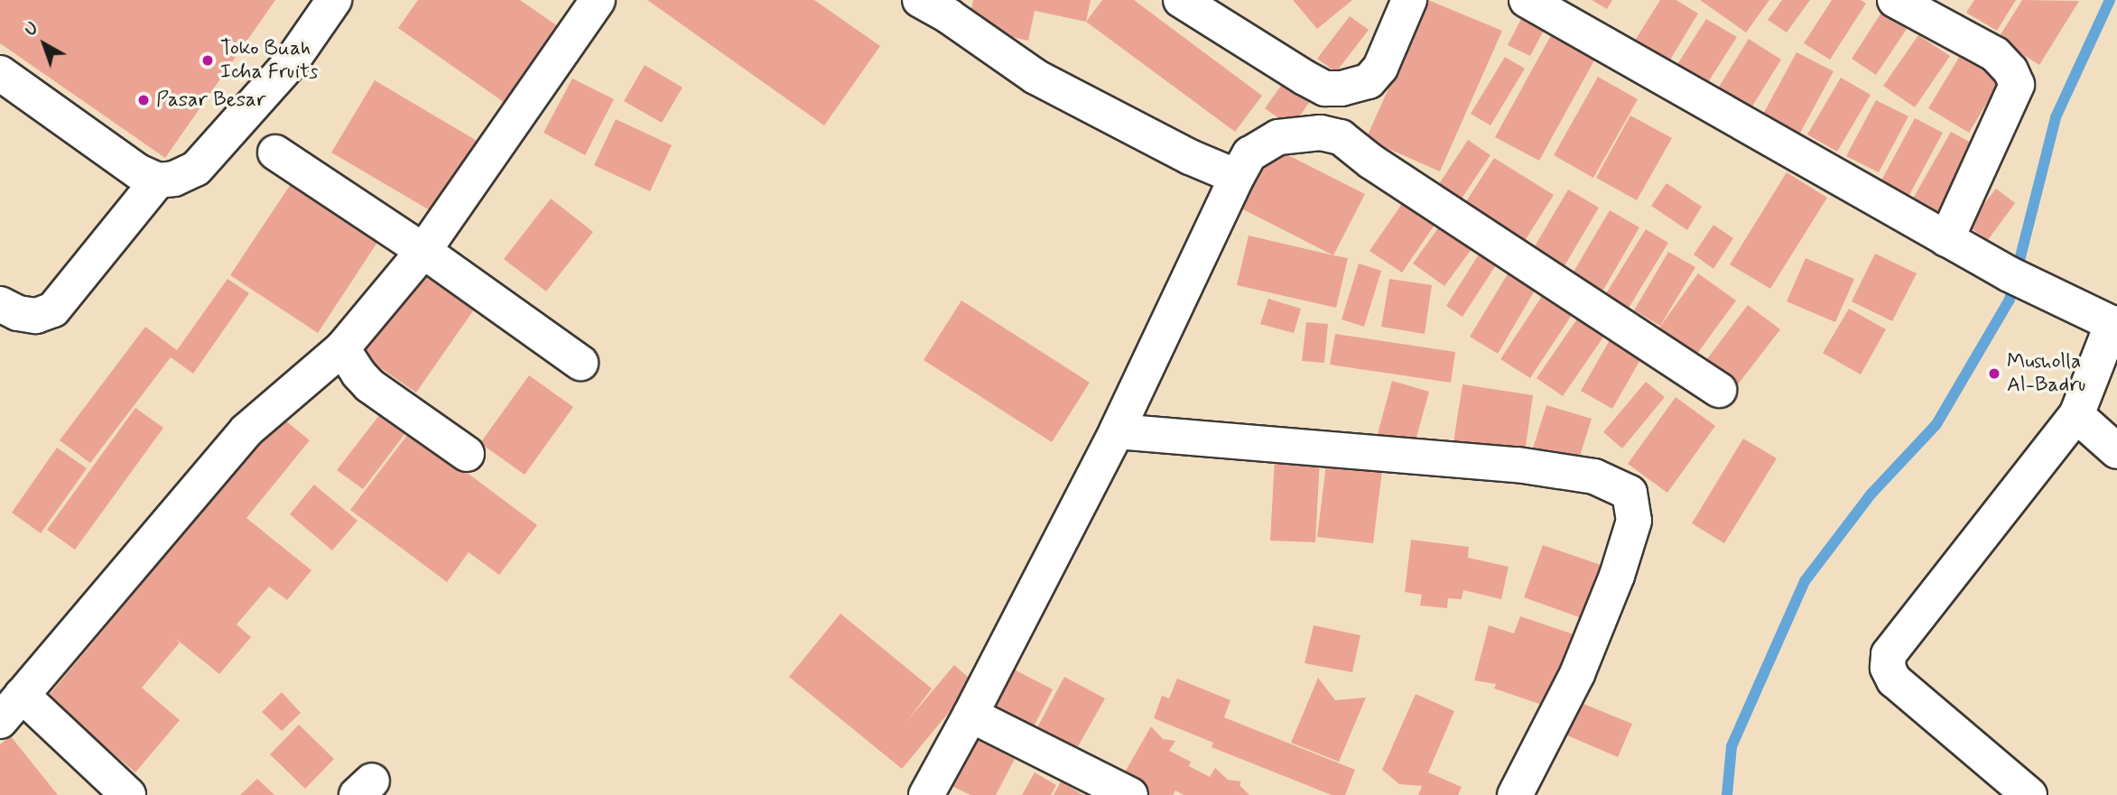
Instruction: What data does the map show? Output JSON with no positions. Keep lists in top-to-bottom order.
{
  "places": ["Toko Buah Icha Fruits", "Pasar Besar", "Musholla Al-Badru"],
  "north": "top left"
}
